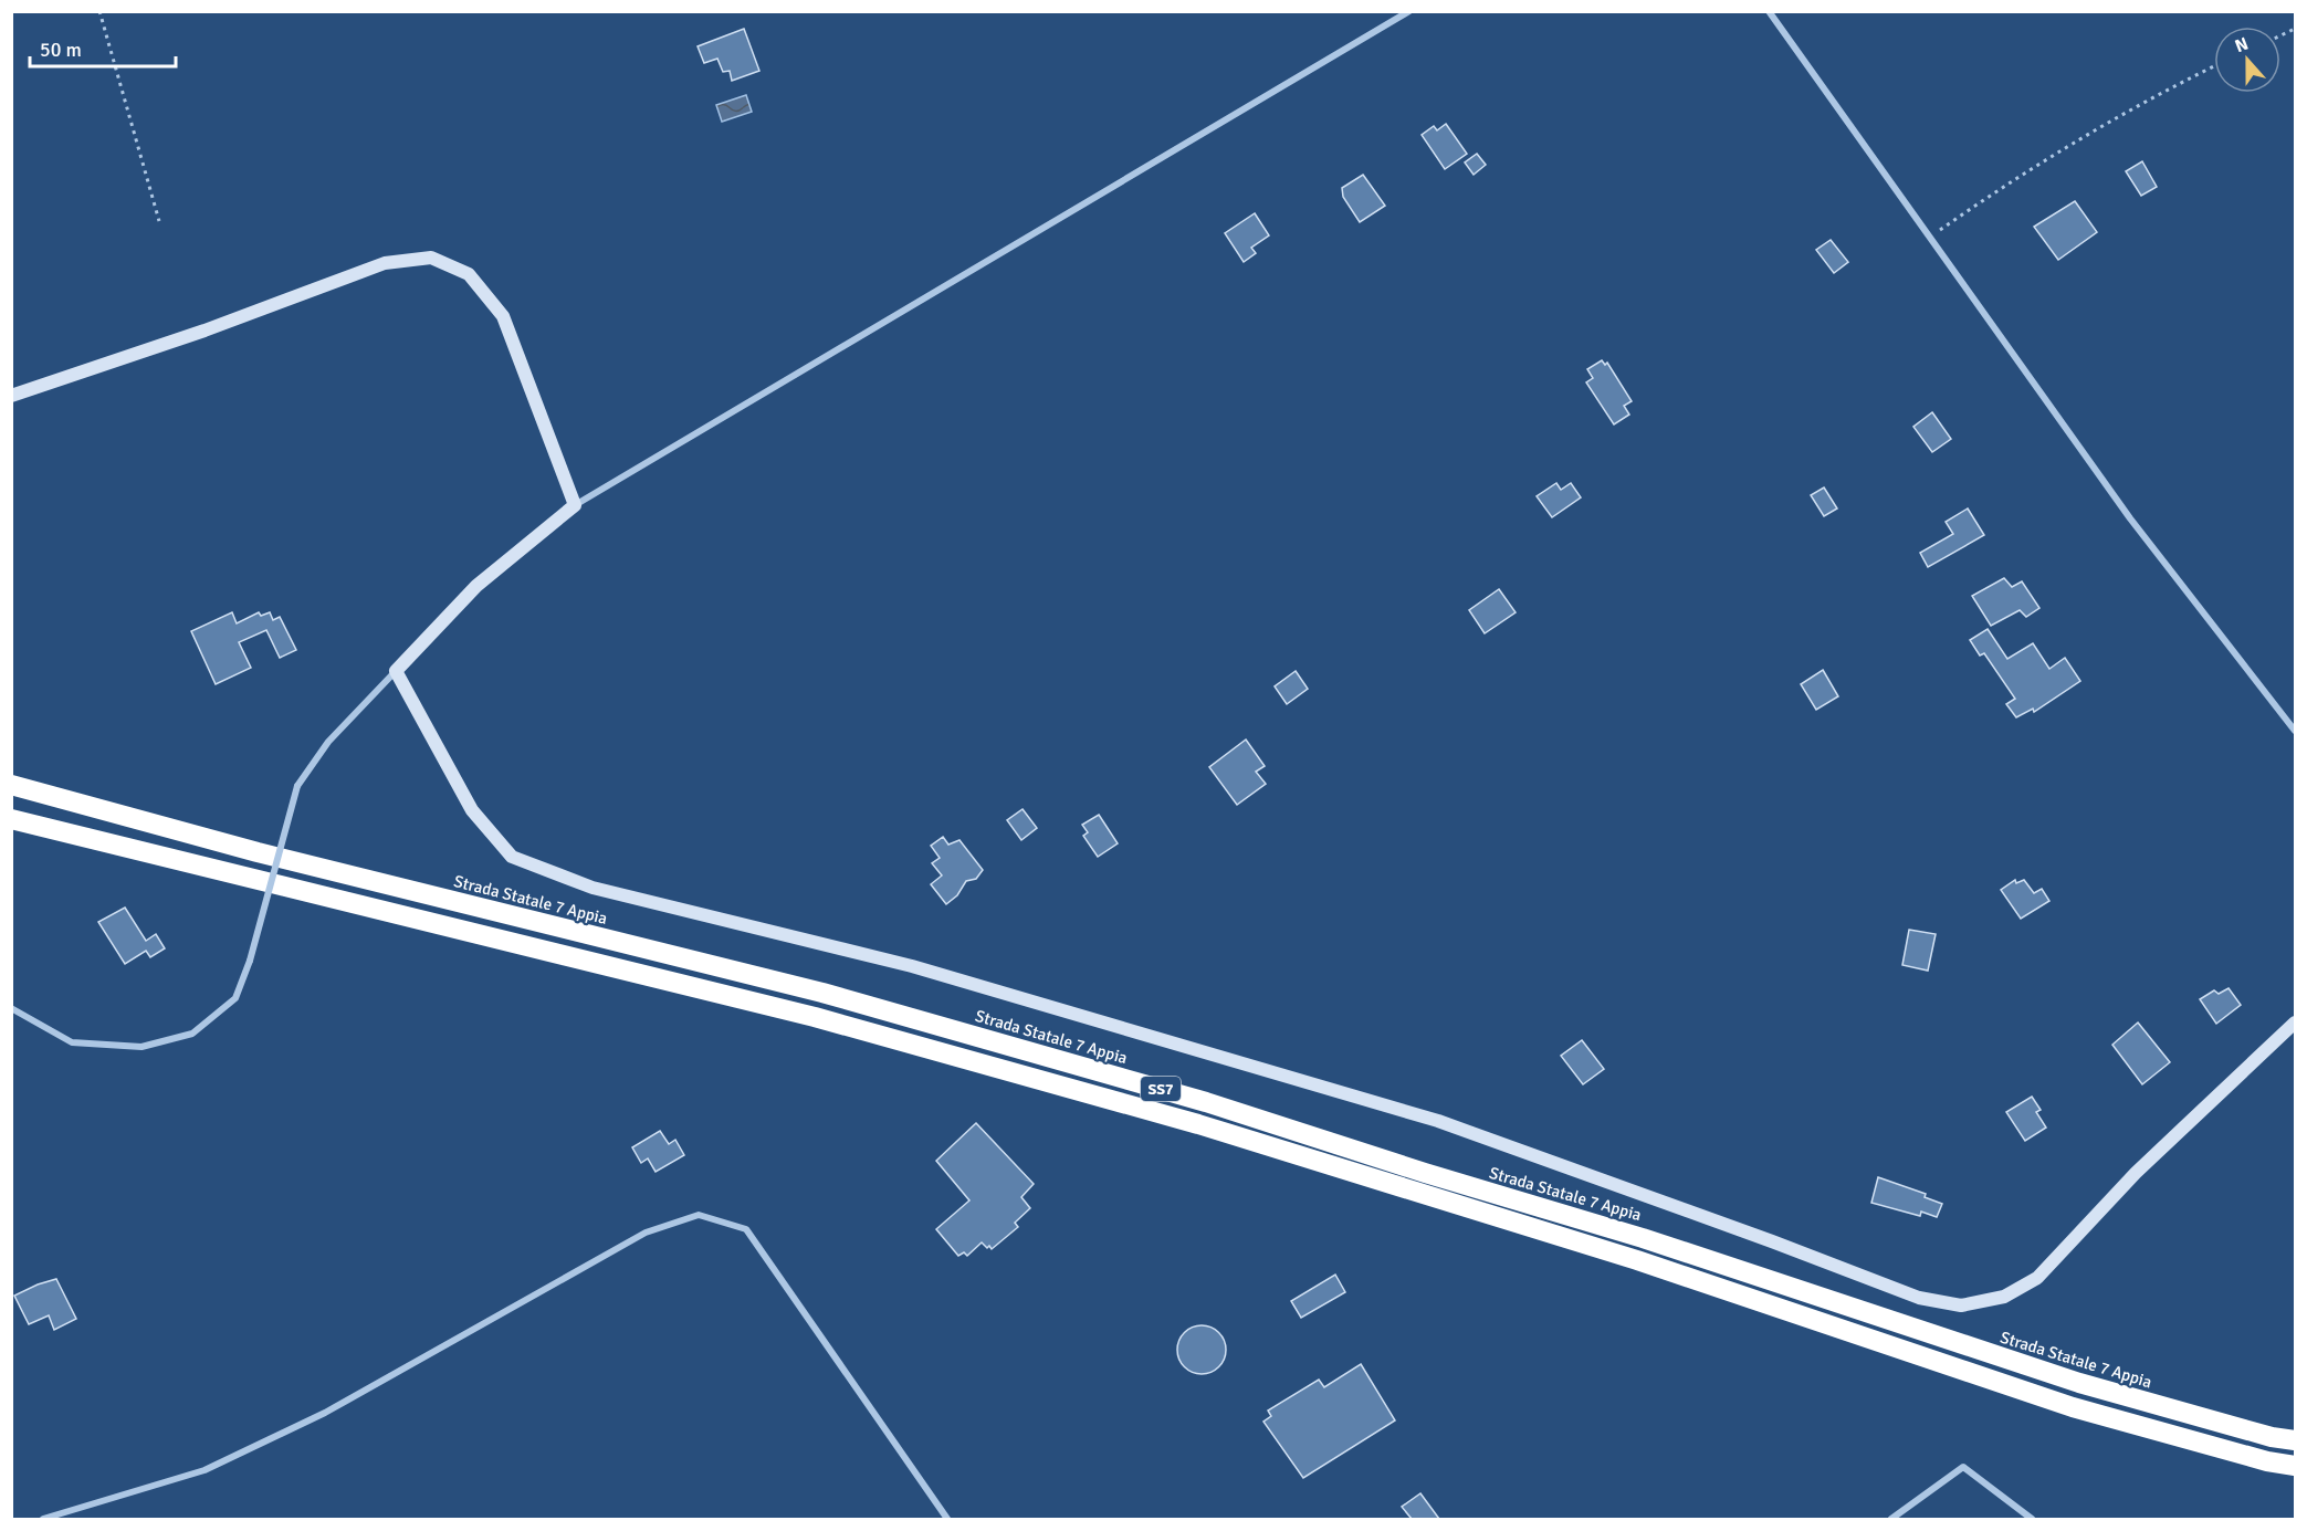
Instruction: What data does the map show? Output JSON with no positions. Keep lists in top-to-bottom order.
{
  "streets": {
    "highway": ["Strada Statale 7 Appia", "SS7"]
  },
  "scale_bar": "50 m",
  "north": "top"
}
